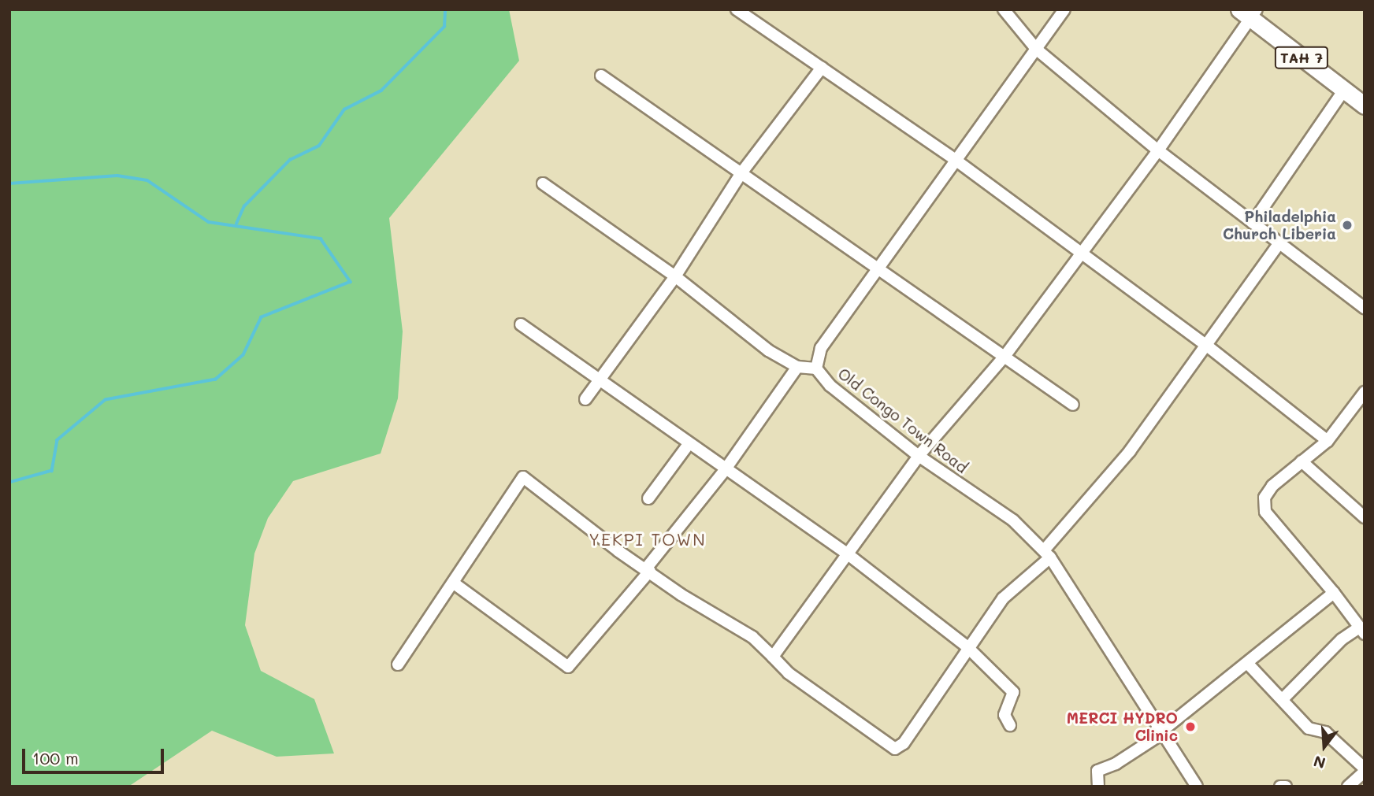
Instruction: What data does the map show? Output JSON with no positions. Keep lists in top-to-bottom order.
{
  "streets": {
    "highway": ["TAH 7"],
    "street": ["Old Congo Town Road"]
  },
  "districts": ["YEKPI TOWN"],
  "places": ["Philadelphia Church Liberia", "MERCI HYDRO Clinic"],
  "scale_bar": "100 m",
  "north": "bottom"
}
